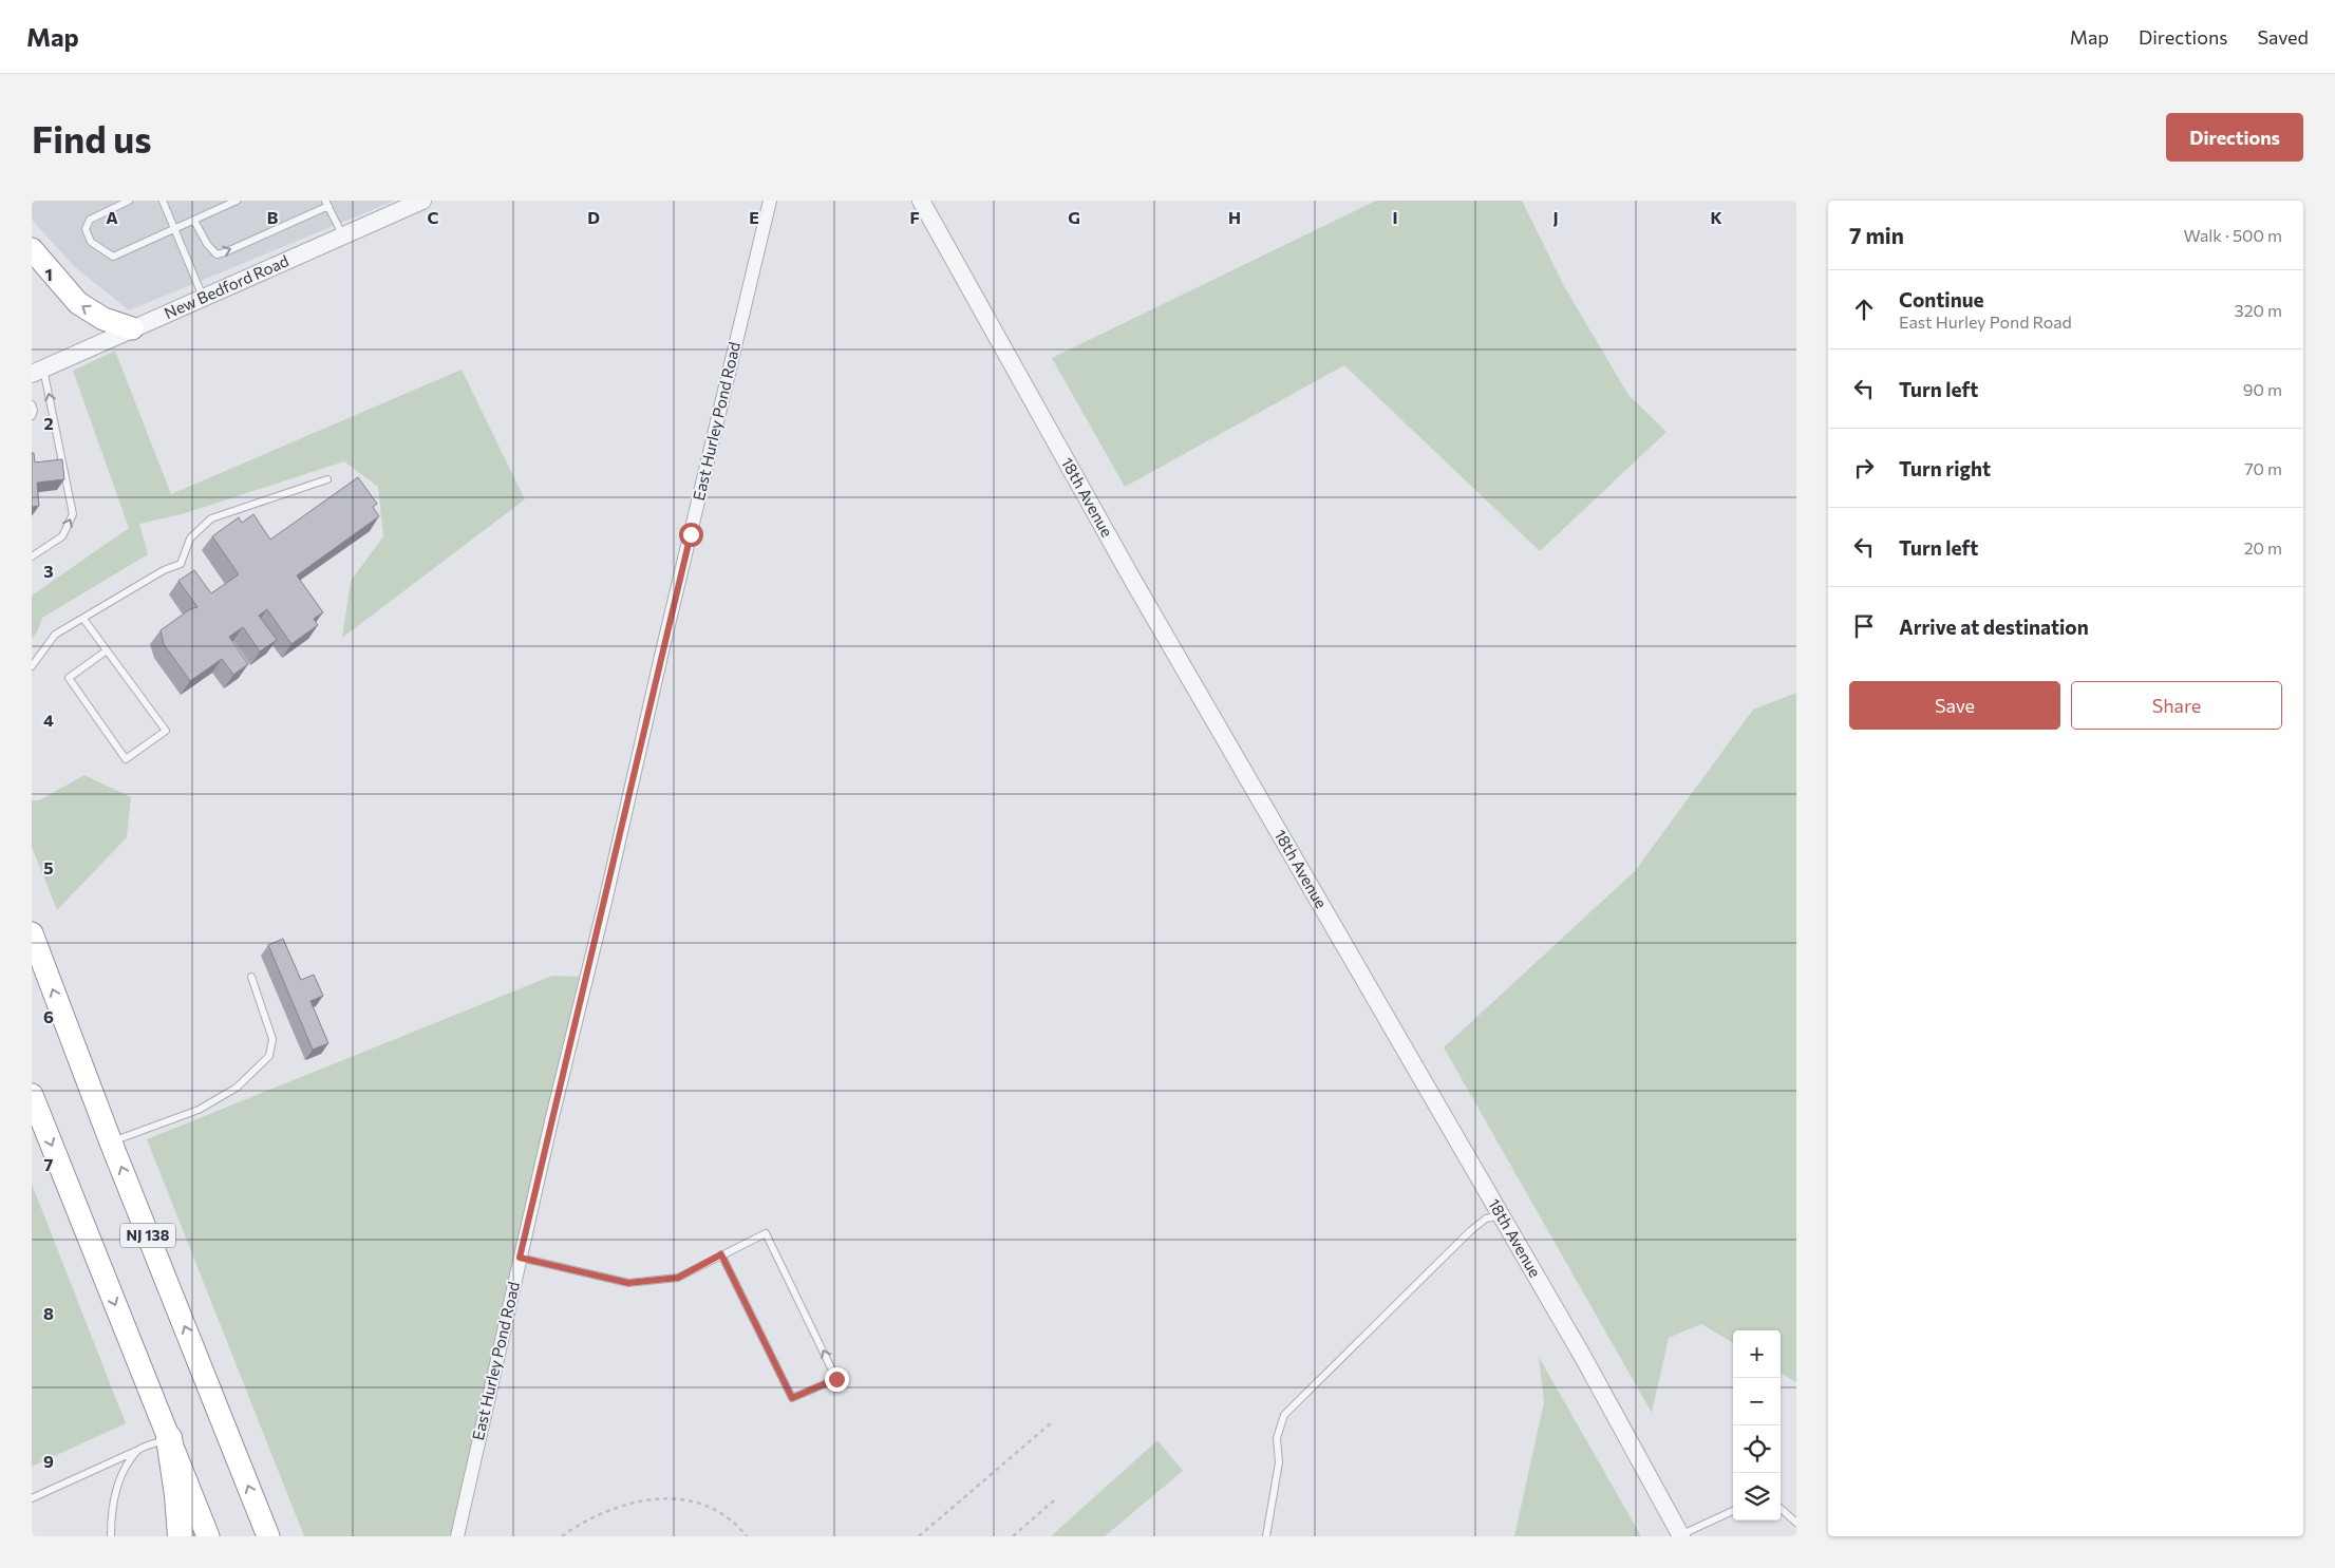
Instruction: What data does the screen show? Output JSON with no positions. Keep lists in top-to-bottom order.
{
  "streets": {
    "highway": ["NJ 138"],
    "street": ["New Bedford Road", "East Hurley Pond Road", "18th Avenue"]
  },
  "page": {
    "header": "Map",
    "nav": ["Map", "Directions", "Saved"],
    "buttons": [
      "Directions",
      ["Save", "Share"]
    ],
    "title": "Find us",
    "heading": ["7 min", "Walk · 500 m"],
    "list": [
      ["Continue", "East Hurley Pond Road", "320 m"],
      ["Turn left", "90 m"],
      ["Turn right", "70 m"],
      ["Turn left", "20 m"],
      "Arrive at destination"
    ],
    "map_buttons": ["+", "−"]
  },
  "grid": {
    "columns": [
      "A",
      "B",
      "C",
      "D",
      "E",
      "F",
      "G",
      "H",
      "I",
      "J",
      "K"
    ],
    "rows": [
      "1",
      "2",
      "3",
      "4",
      "5",
      "6",
      "7",
      "8",
      "9"
    ]
  }
}
